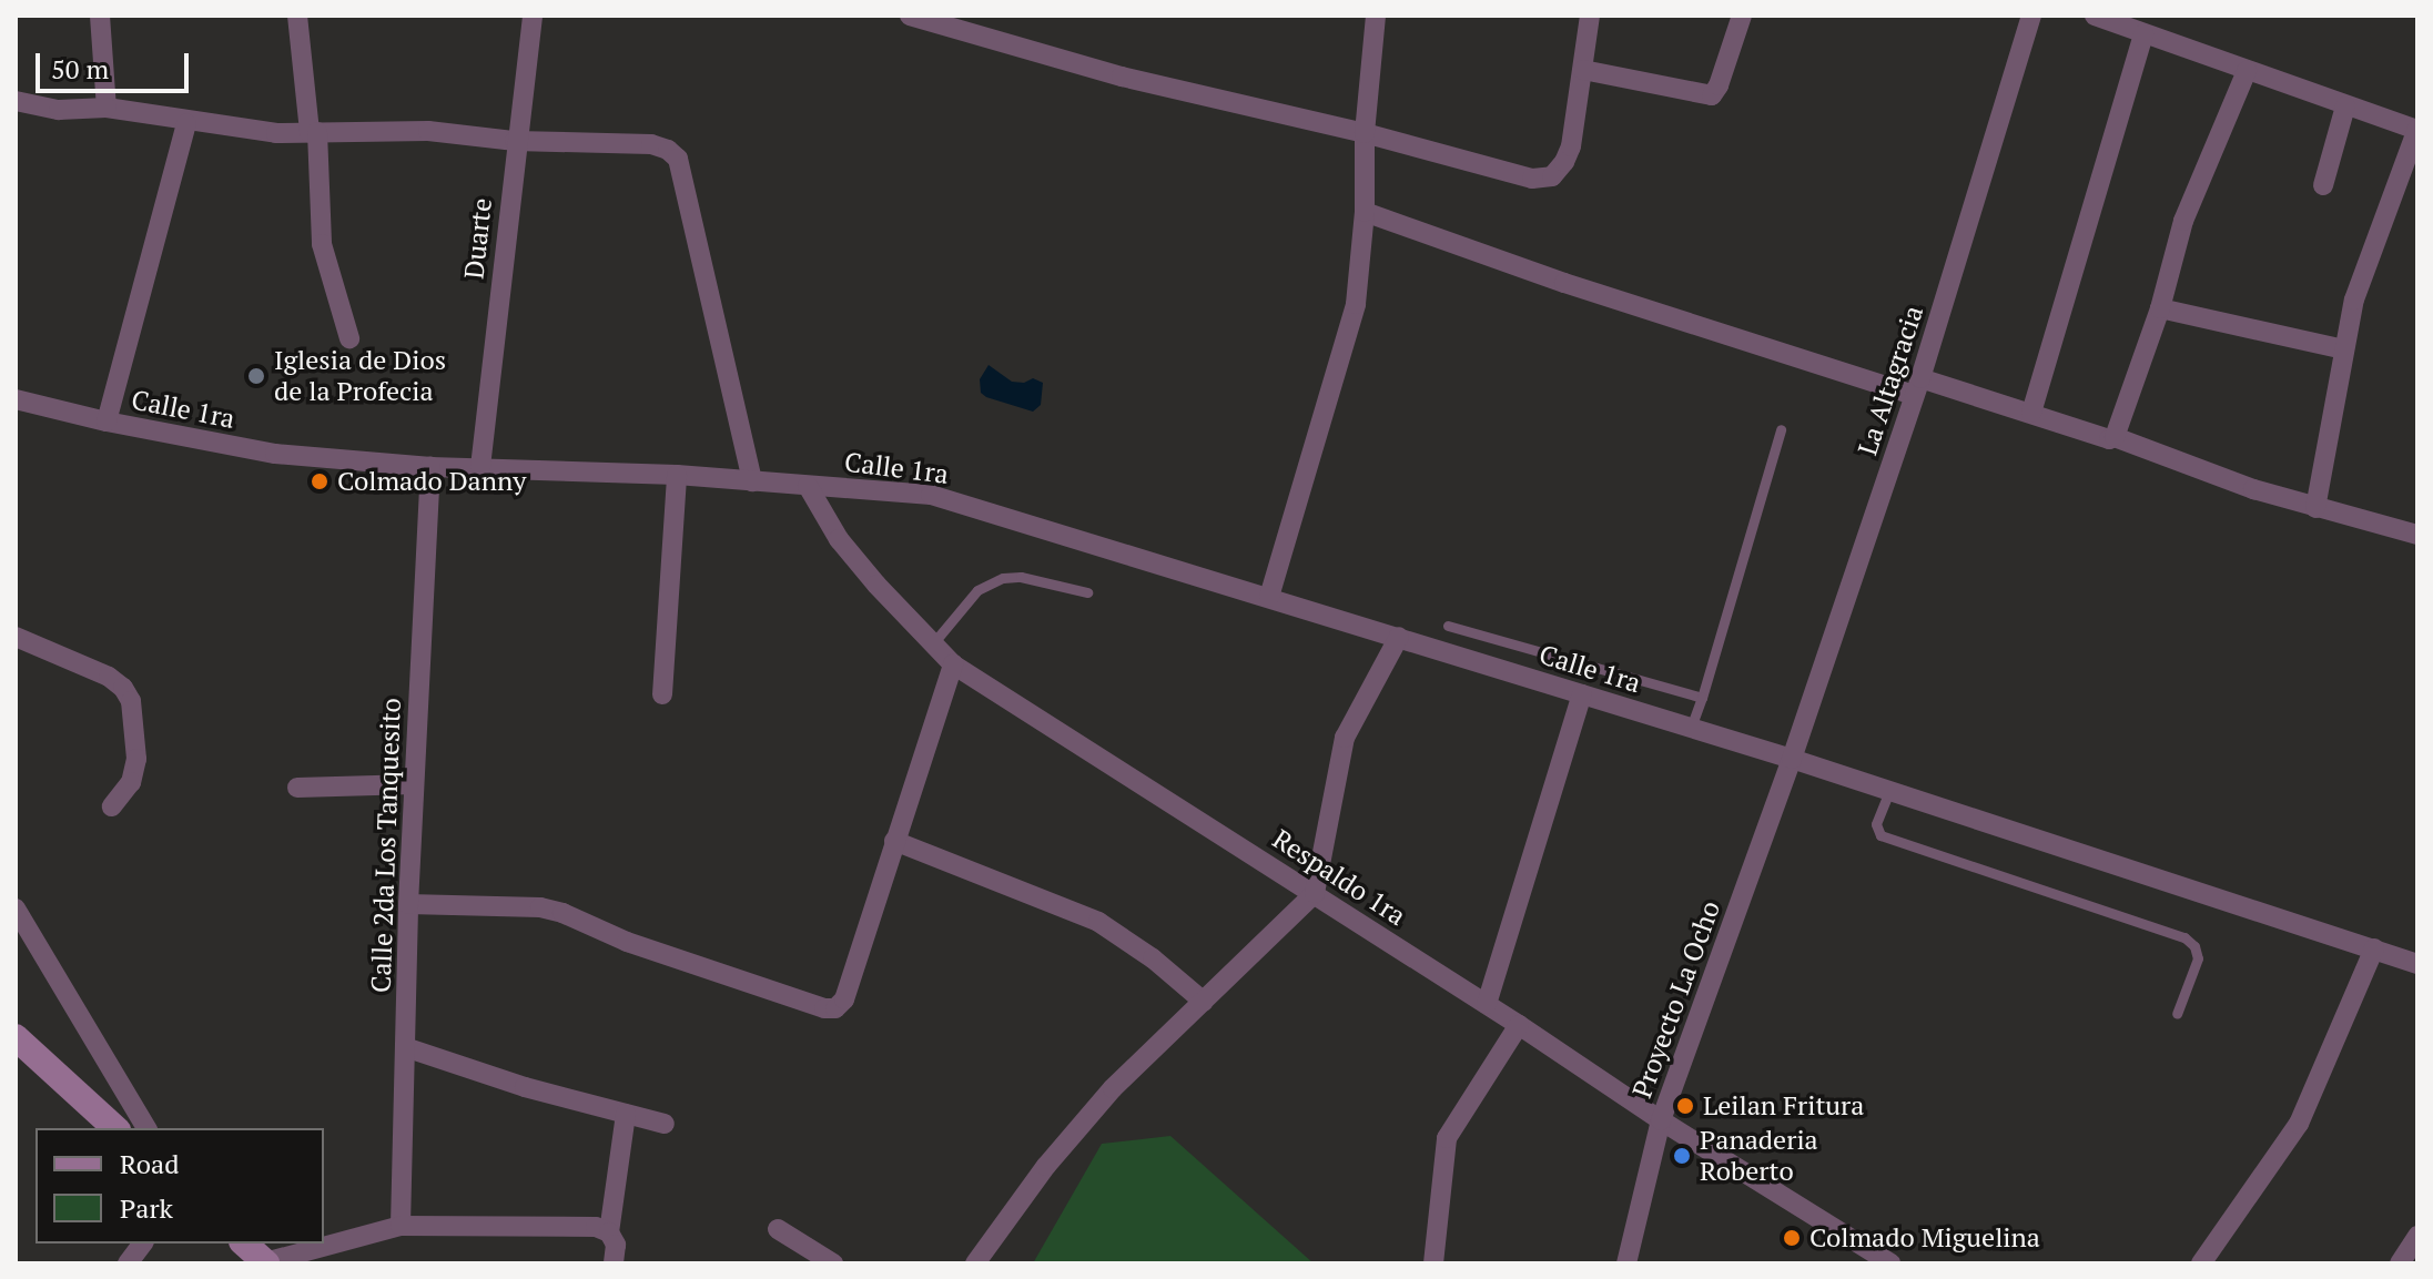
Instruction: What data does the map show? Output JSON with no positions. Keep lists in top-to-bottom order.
{
  "streets": {
    "street": [
      "Duarte",
      "La Altagracia",
      "Calle 1ra",
      "Calle 2da Los Tanquesito",
      "Respaldo 1ra",
      "Proyecto La Ocho"
    ]
  },
  "crossings": [
    ["Duarte", "Calle 1ra"],
    ["La Altagracia", "Calle 1ra"],
    ["La Altagracia", "Proyecto La Ocho"],
    ["Calle 1ra", "Calle 2da Los Tanquesito"],
    ["Calle 1ra", "Respaldo 1ra"],
    ["Calle 1ra", "Proyecto La Ocho"],
    ["Respaldo 1ra", "Proyecto La Ocho"]
  ],
  "places": [
    "Iglesia de Dios de la Profecia",
    "Colmado Danny",
    "Leilan Fritura",
    "Panaderia Roberto",
    "Colmado Miguelina"
  ],
  "legend": ["Road", "Park"],
  "scale_bar": "50 m"
}
